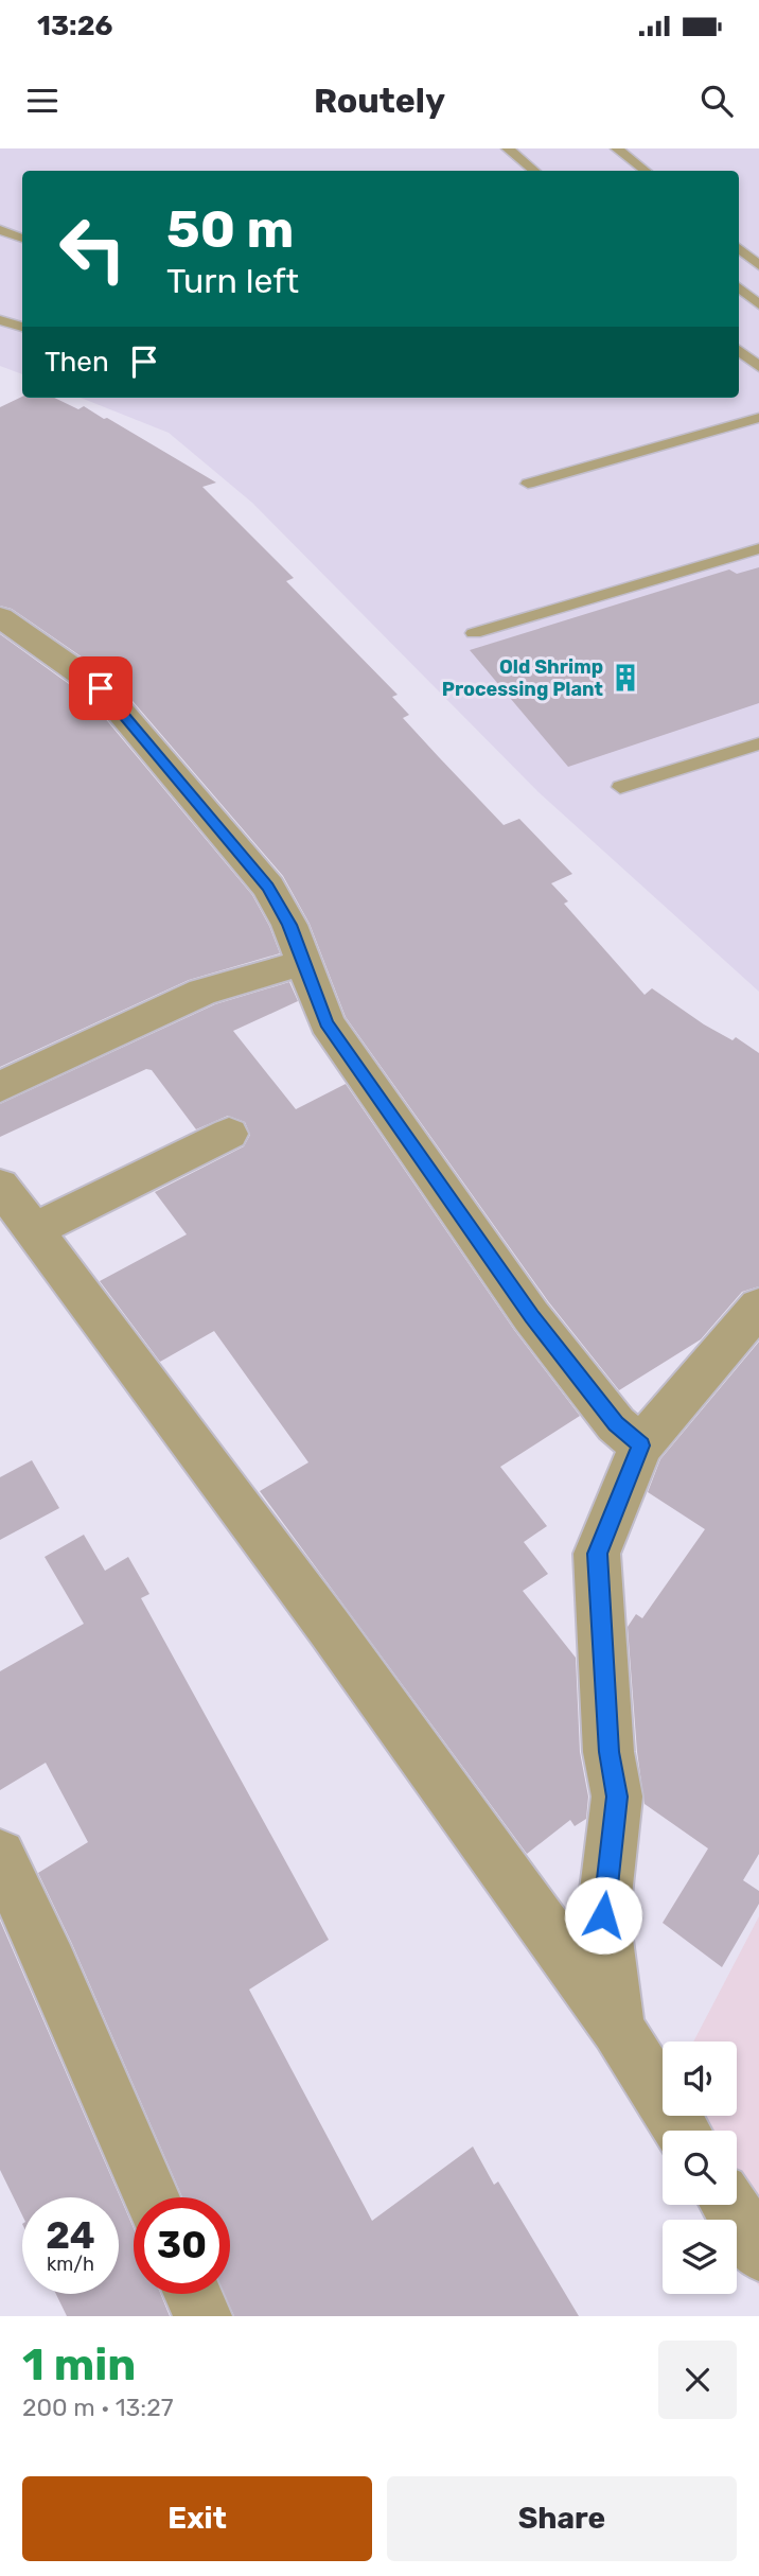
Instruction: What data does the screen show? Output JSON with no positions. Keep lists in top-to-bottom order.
{
  "places": {
    "building": ["Old Shrimp Processing Plant"]
  },
  "page": {
    "status": "13:26",
    "header": "Routely",
    "turn": ["50 m", "Turn left"],
    "then": "Then",
    "speed": "24 km/h",
    "limit": "30",
    "heading": ["1 min", "200 m · 13:27"],
    "buttons": ["Exit", "Share"]
  }
}
